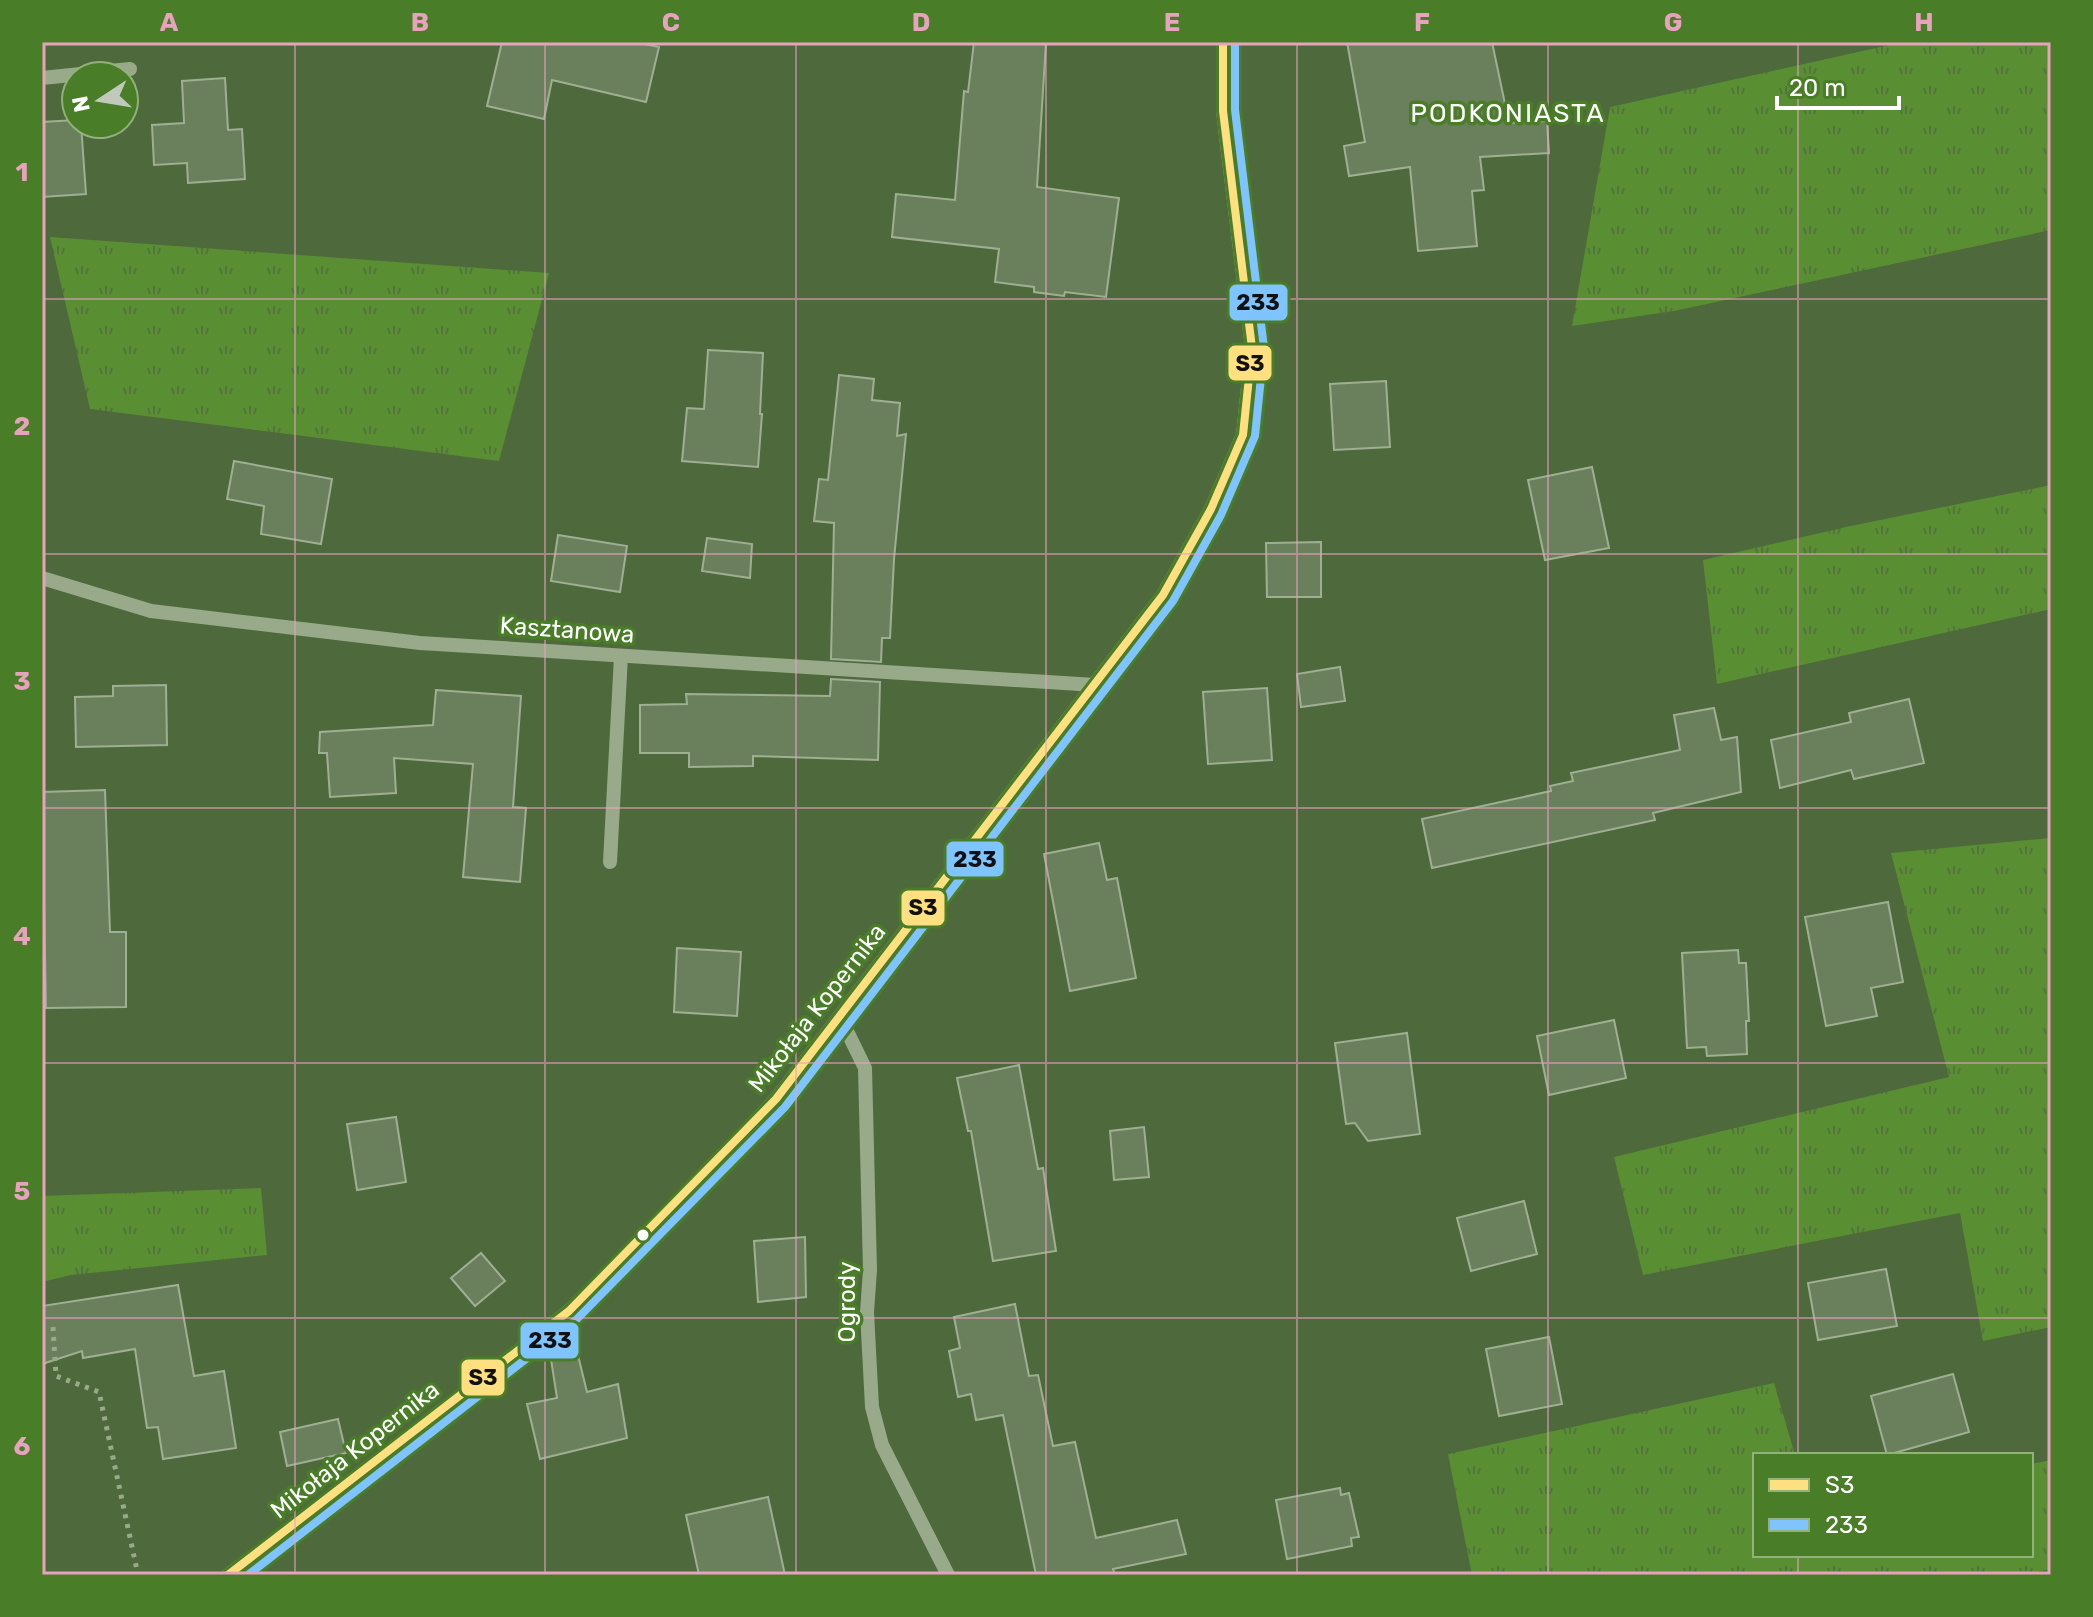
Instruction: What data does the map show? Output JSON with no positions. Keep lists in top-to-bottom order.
{
  "streets": {
    "street": ["Kasztanowa", "Mikołaja Kopernika", "Ogrody"]
  },
  "crossings": [
    ["Kasztanowa", "Mikołaja Kopernika"],
    ["Mikołaja Kopernika", "Ogrody"]
  ],
  "districts": ["PODKONIASTA"],
  "lines": ["transit line S3", "transit line 233"],
  "legend": ["S3", "233"],
  "scale_bar": "20 m",
  "north": "left",
  "grid": {
    "columns": [
      "A",
      "B",
      "C",
      "D",
      "E",
      "F",
      "G",
      "H"
    ],
    "rows": [
      "1",
      "2",
      "3",
      "4",
      "5",
      "6"
    ]
  }
}
